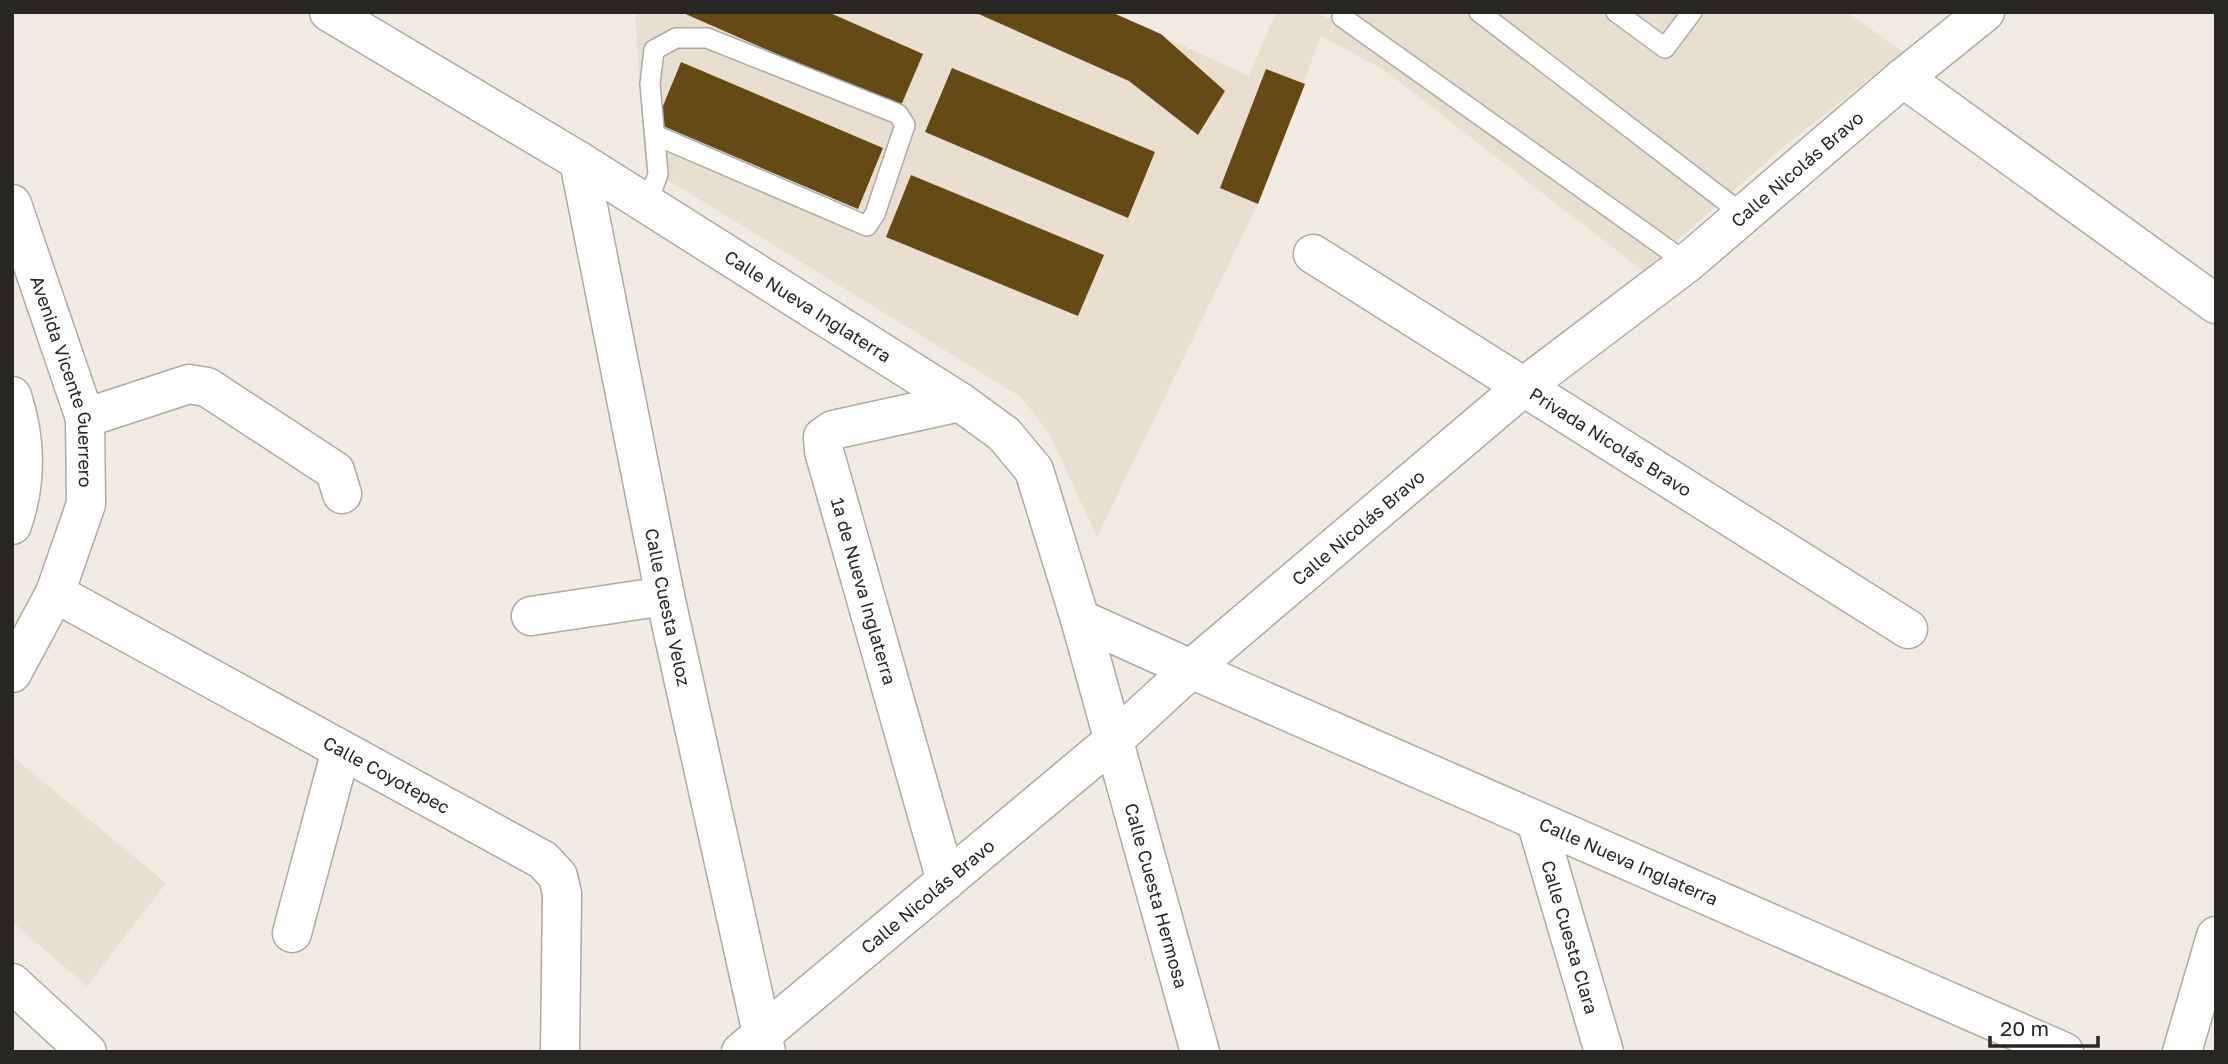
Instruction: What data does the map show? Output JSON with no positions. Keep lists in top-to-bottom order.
{
  "streets": {
    "street": [
      "Calle Nicolás Bravo",
      "Calle Nueva Inglaterra",
      "Avenida Vicente Guerrero",
      "Privada Nicolás Bravo",
      "1a de Nueva Inglaterra",
      "Calle Cuesta Veloz",
      "Calle Coyotepec",
      "Calle Cuesta Hermosa",
      "Calle Cuesta Clara"
    ]
  },
  "crossings": [
    ["Calle Nicolás Bravo", "Calle Nueva Inglaterra"],
    ["Calle Nicolás Bravo", "Privada Nicolás Bravo"],
    ["Calle Nicolás Bravo", "1a de Nueva Inglaterra"],
    ["Calle Nicolás Bravo", "Calle Cuesta Veloz"],
    ["Calle Nicolás Bravo", "Calle Cuesta Hermosa"],
    ["Calle Nueva Inglaterra", "1a de Nueva Inglaterra"],
    ["Calle Nueva Inglaterra", "Calle Cuesta Veloz"],
    ["Calle Nueva Inglaterra", "Calle Cuesta Hermosa"],
    ["Calle Nueva Inglaterra", "Calle Cuesta Clara"],
    ["Avenida Vicente Guerrero", "Calle Coyotepec"]
  ],
  "scale_bar": "20 m"
}
